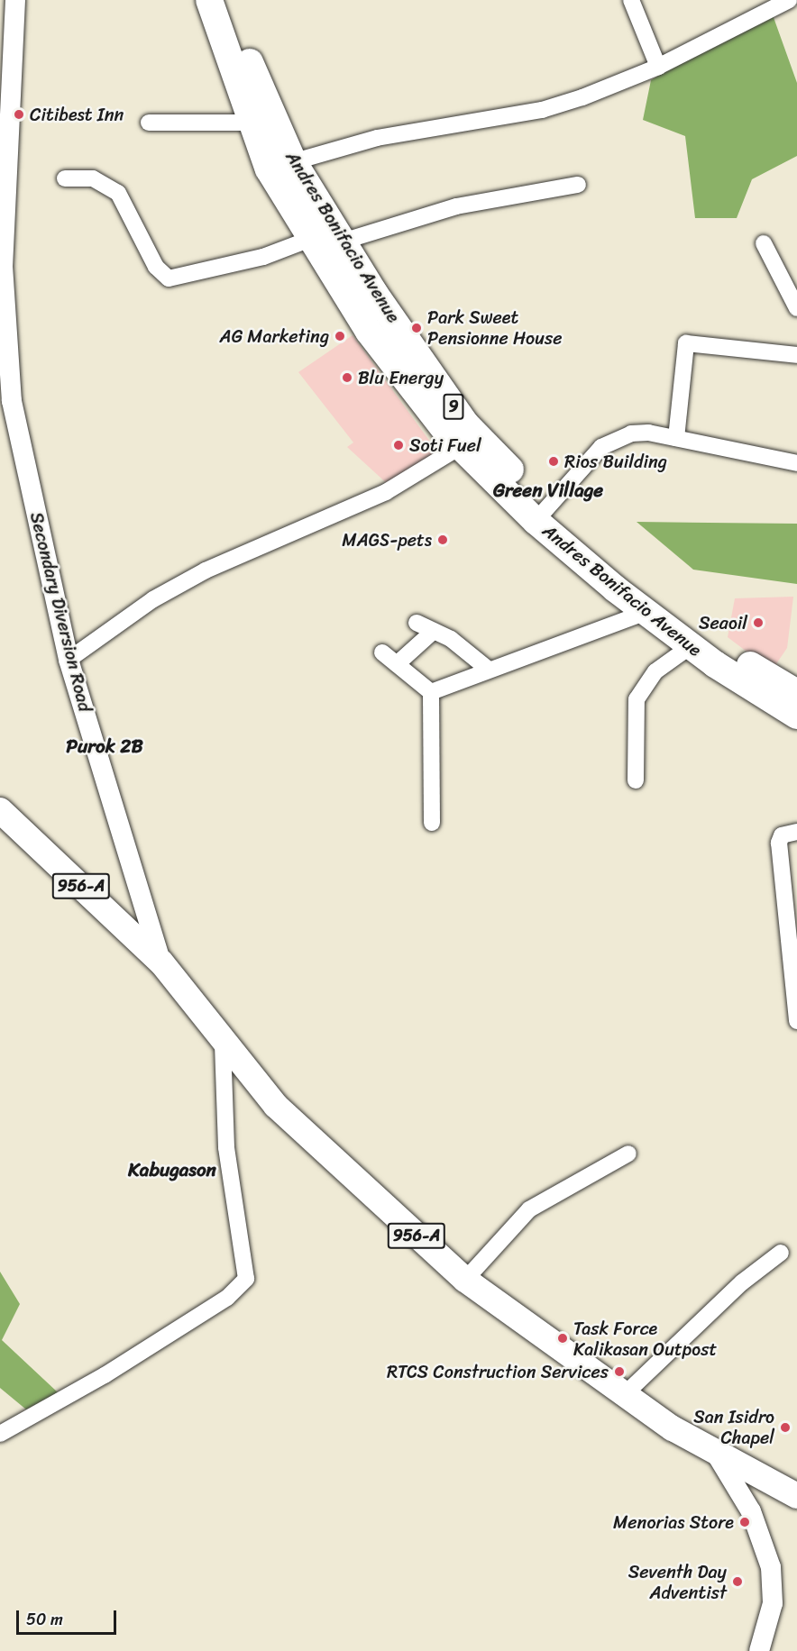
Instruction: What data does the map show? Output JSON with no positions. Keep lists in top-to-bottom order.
{
  "streets": {
    "highway": ["Andres Bonifacio Avenue", "9"],
    "main road": ["Secondary Diversion Road", "956-A"]
  },
  "crossings": [
    ["Secondary Diversion Road", "956-A"]
  ],
  "districts": ["Green Village", "Purok 2B", "Kabugason"],
  "places": [
    "Citibest Inn",
    "Park Sweet Pensionne House",
    "AG Marketing",
    "Blu Energy",
    "Soti Fuel",
    "Rios Building",
    "MAGS-pets",
    "Seaoil",
    "Task Force Kalikasan Outpost",
    "RTCS Construction Services",
    "San Isidro Chapel",
    "Menorias Store",
    "Seventh Day Adventist"
  ],
  "scale_bar": "50 m"
}
